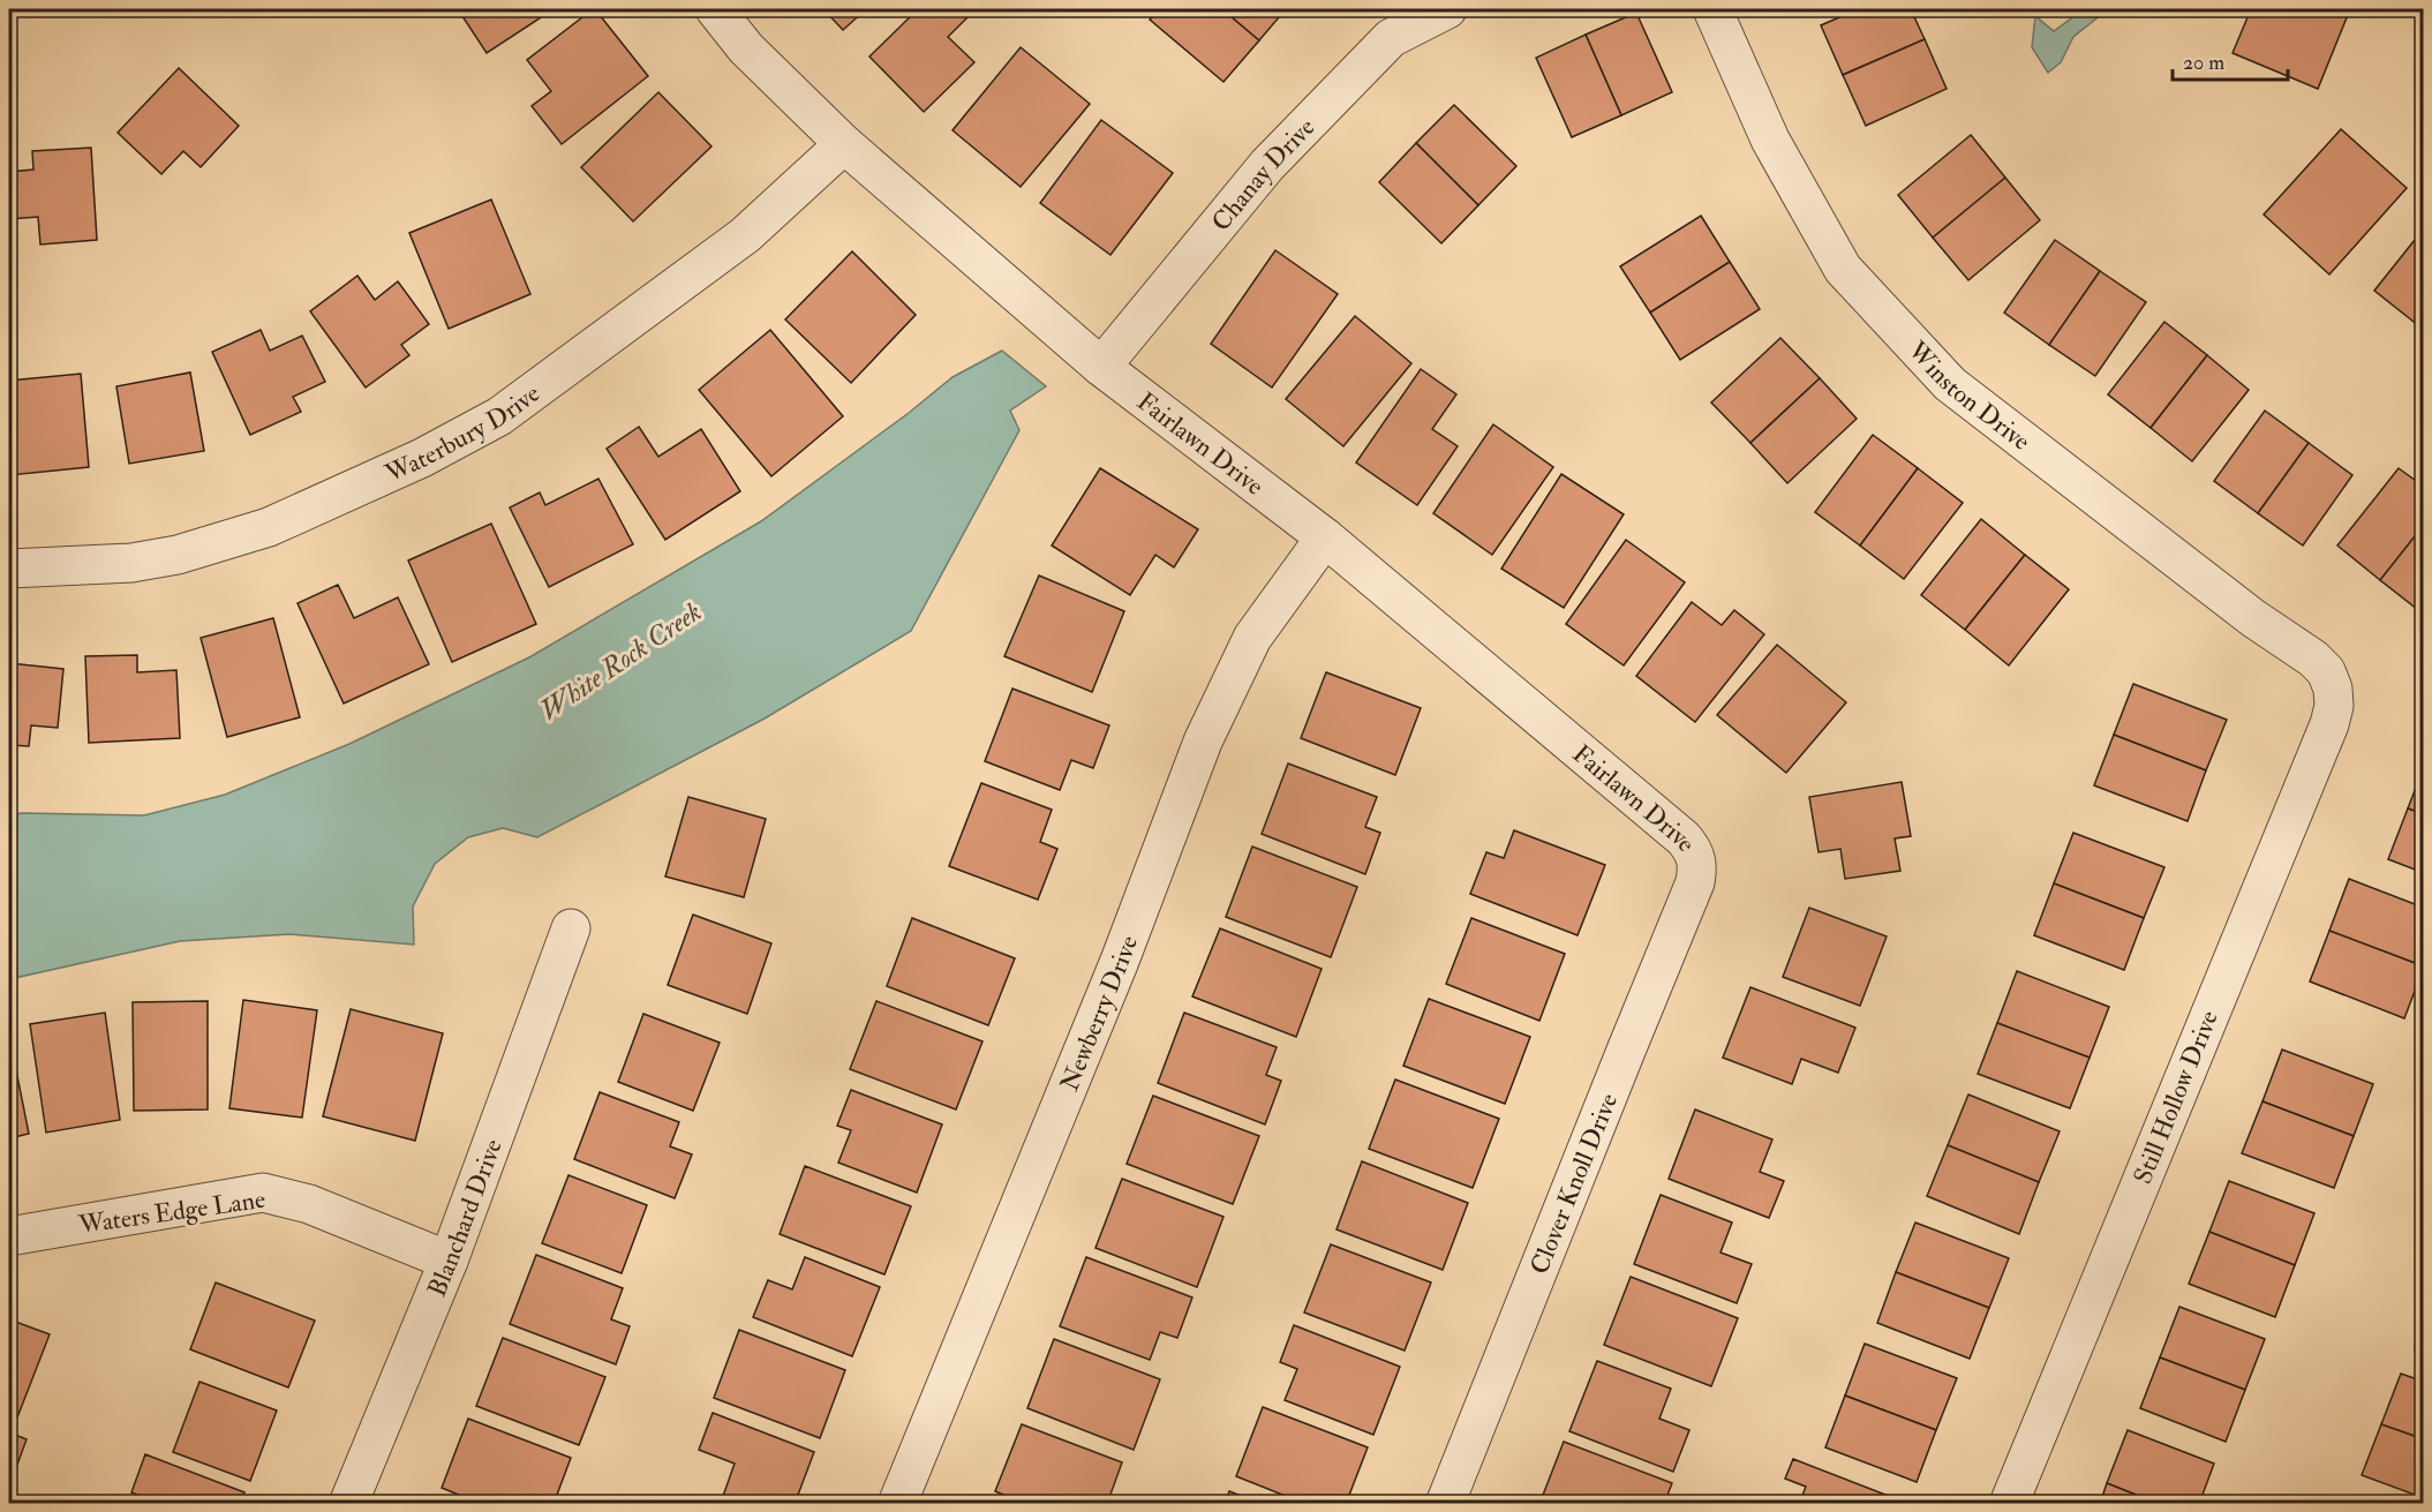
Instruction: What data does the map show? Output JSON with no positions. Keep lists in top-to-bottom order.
{
  "streets": {
    "street": [
      "Chanay Drive",
      "Winston Drive",
      "Waterbury Drive",
      "Fairlawn Drive",
      "Newberry Drive",
      "Still Hollow Drive",
      "Clover Knoll Drive",
      "Waters Edge Lane",
      "Blanchard Drive"
    ]
  },
  "crossings": [
    ["Chanay Drive", "Fairlawn Drive"],
    ["Winston Drive", "Still Hollow Drive"],
    ["Waterbury Drive", "Fairlawn Drive"],
    ["Fairlawn Drive", "Newberry Drive"],
    ["Fairlawn Drive", "Clover Knoll Drive"],
    ["Waters Edge Lane", "Blanchard Drive"]
  ],
  "water": ["White Rock Creek"],
  "scale_bar": "20 m"
}
